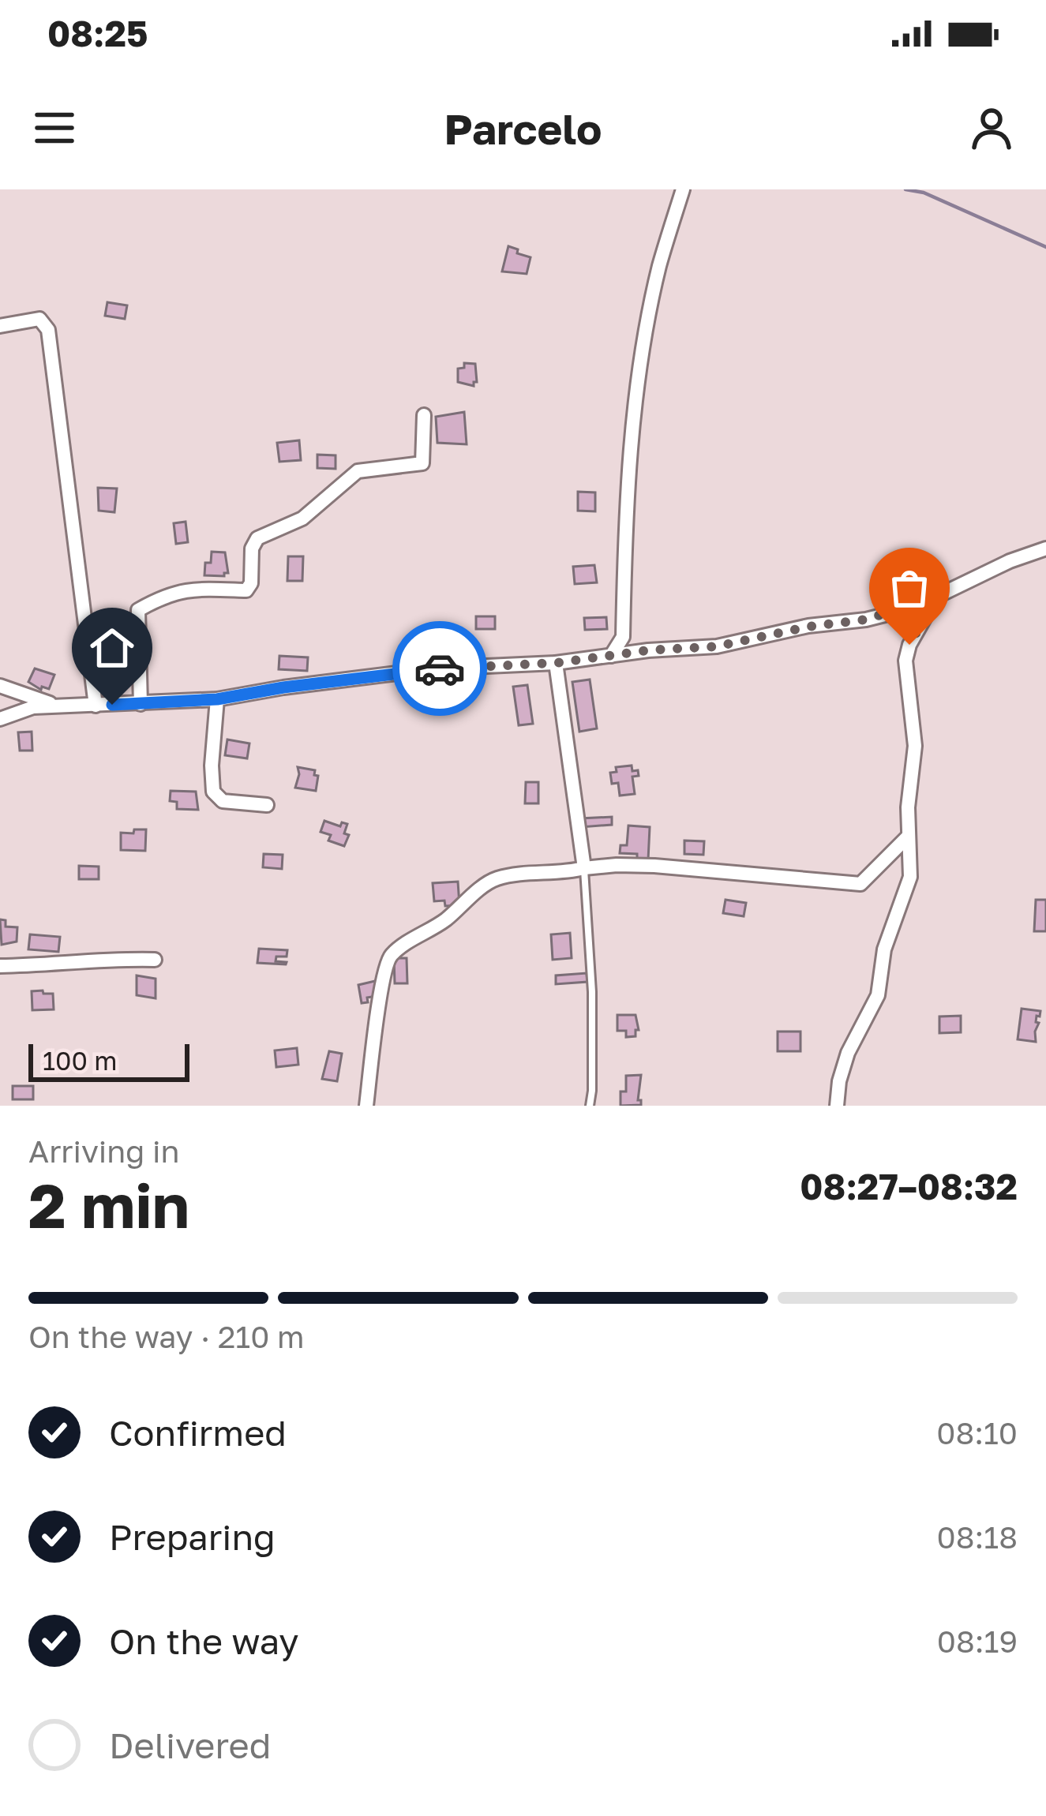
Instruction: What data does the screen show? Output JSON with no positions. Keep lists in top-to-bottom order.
{
  "scale_bar": "100 m",
  "page": {
    "status": "08:25",
    "header": "Parcelo",
    "scale": "100 m",
    "heading": ["2 min", "Arriving in", "08:27–08:32"],
    "bar": "On the way · 210 m",
    "list": [
      ["Confirmed", "08:10"],
      ["Preparing", "08:18"],
      ["On the way", "08:19"],
      "Delivered"
    ]
  }
}
